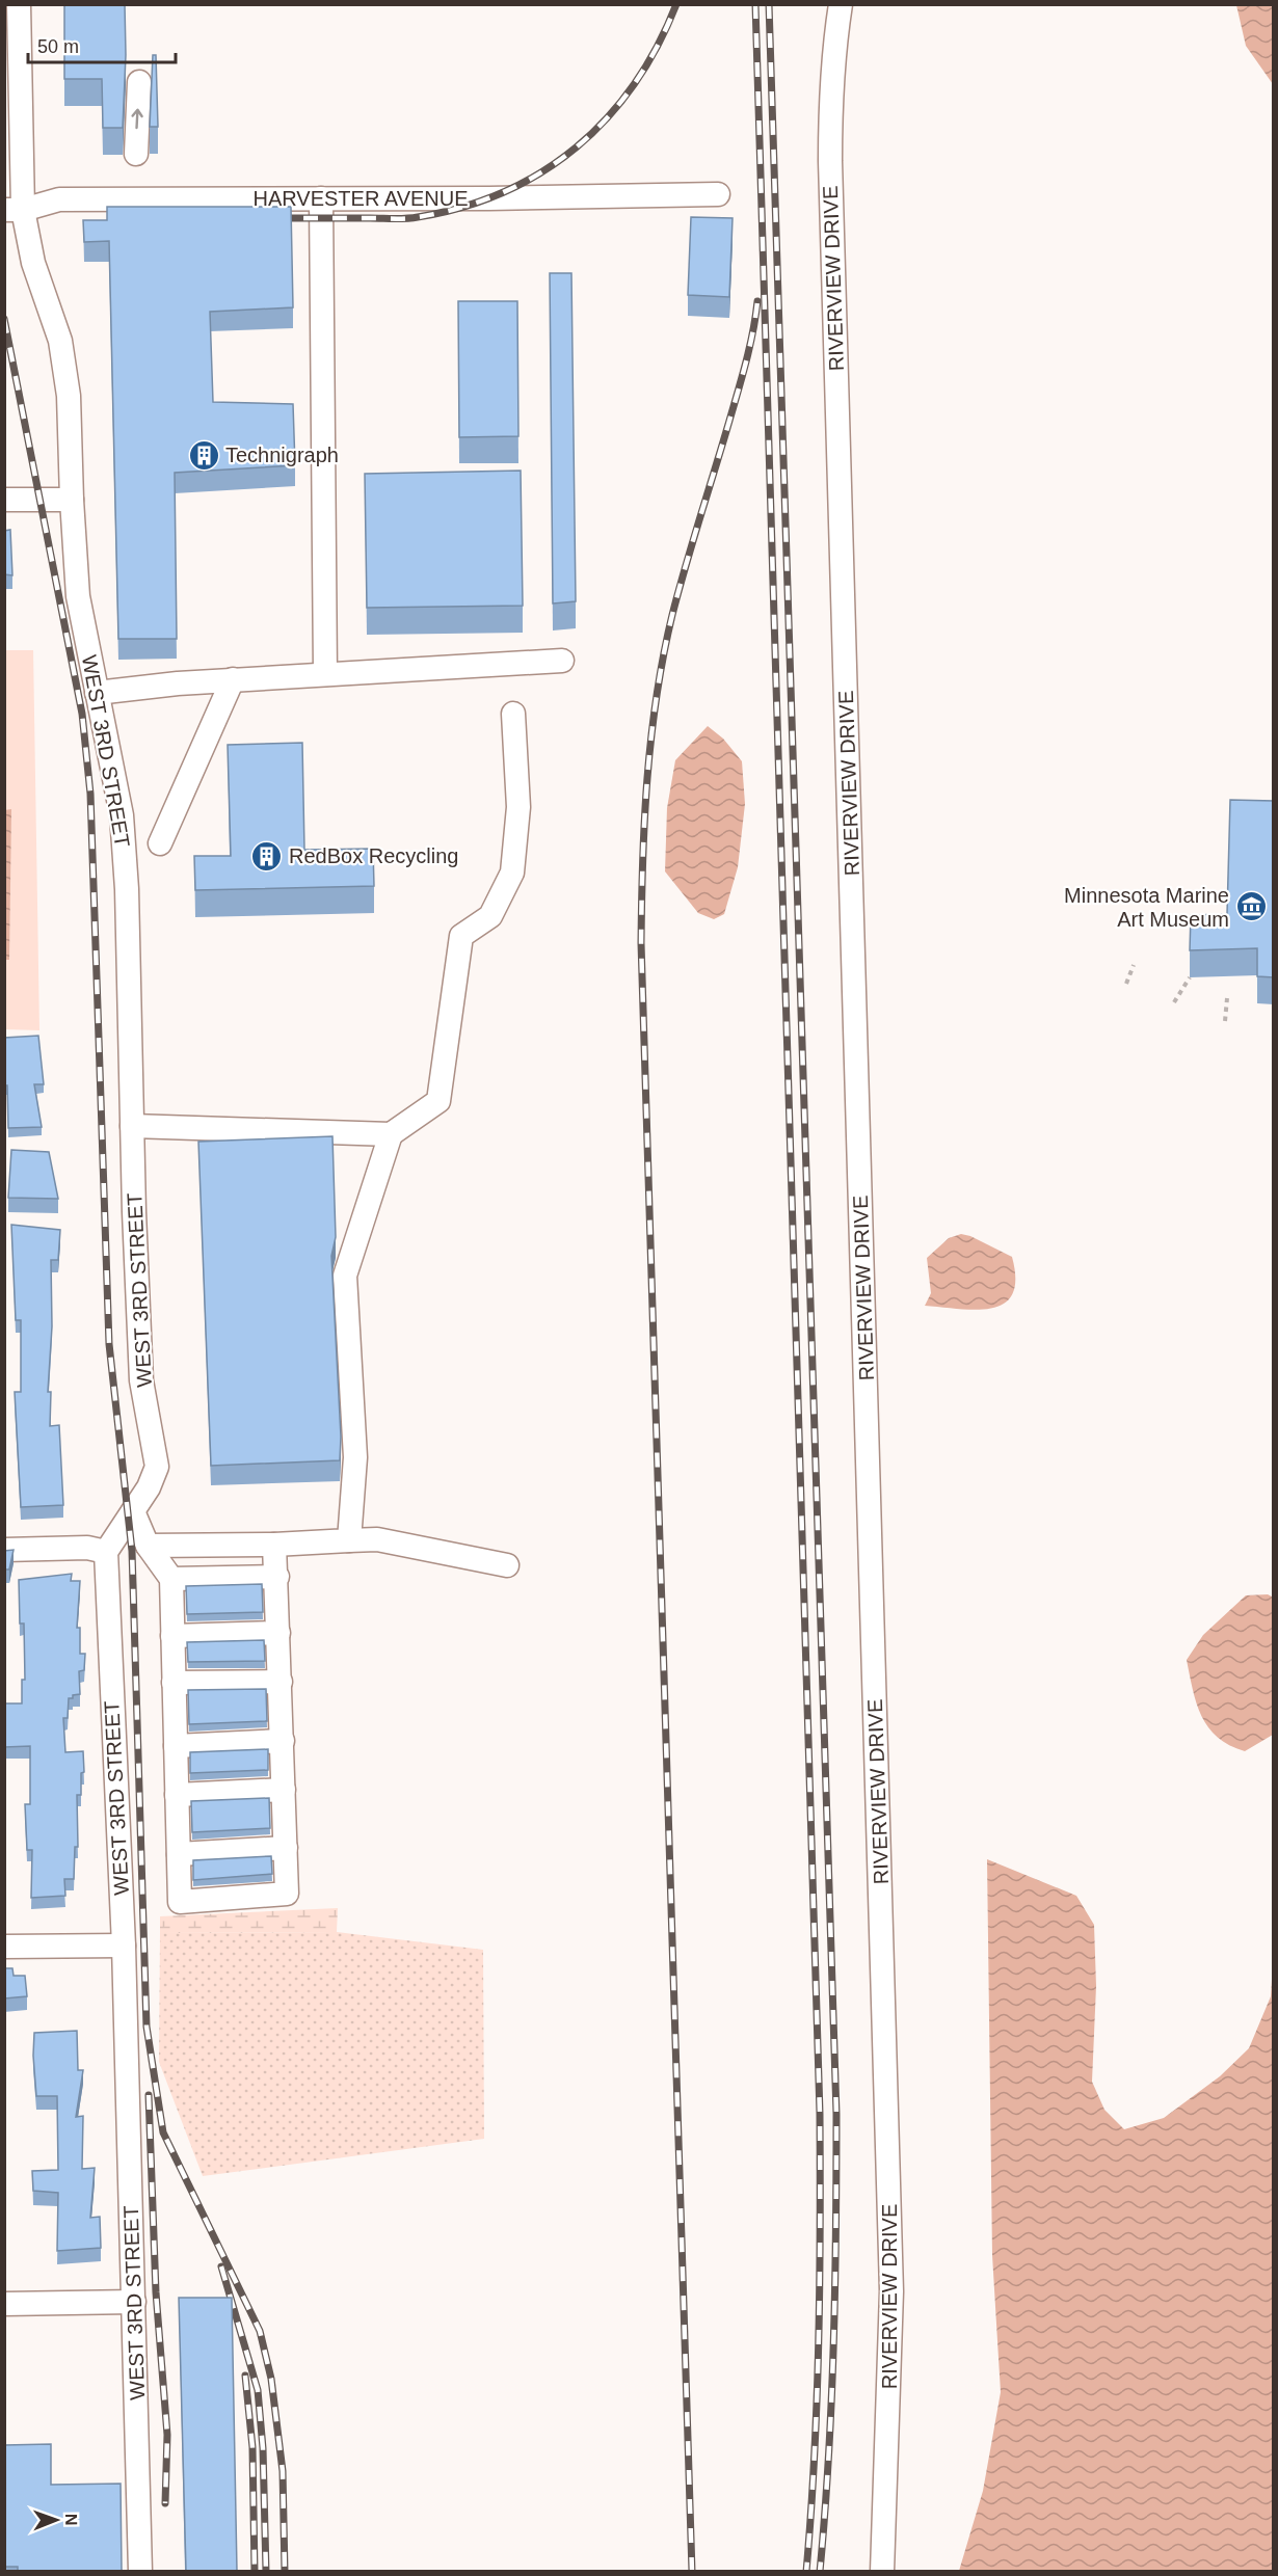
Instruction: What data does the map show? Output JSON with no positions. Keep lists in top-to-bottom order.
{
  "streets": {
    "street": ["HARVESTER AVENUE", "RIVERVIEW DRIVE", "WEST 3RD STREET"]
  },
  "crossings": [
    ["HARVESTER AVENUE", "WEST 3RD STREET"]
  ],
  "places": {
    "building": ["Technigraph", "RedBox Recycling"],
    "museum": ["Minnesota Marine Art Museum"]
  },
  "scale_bar": "50 m",
  "north": "right"
}
